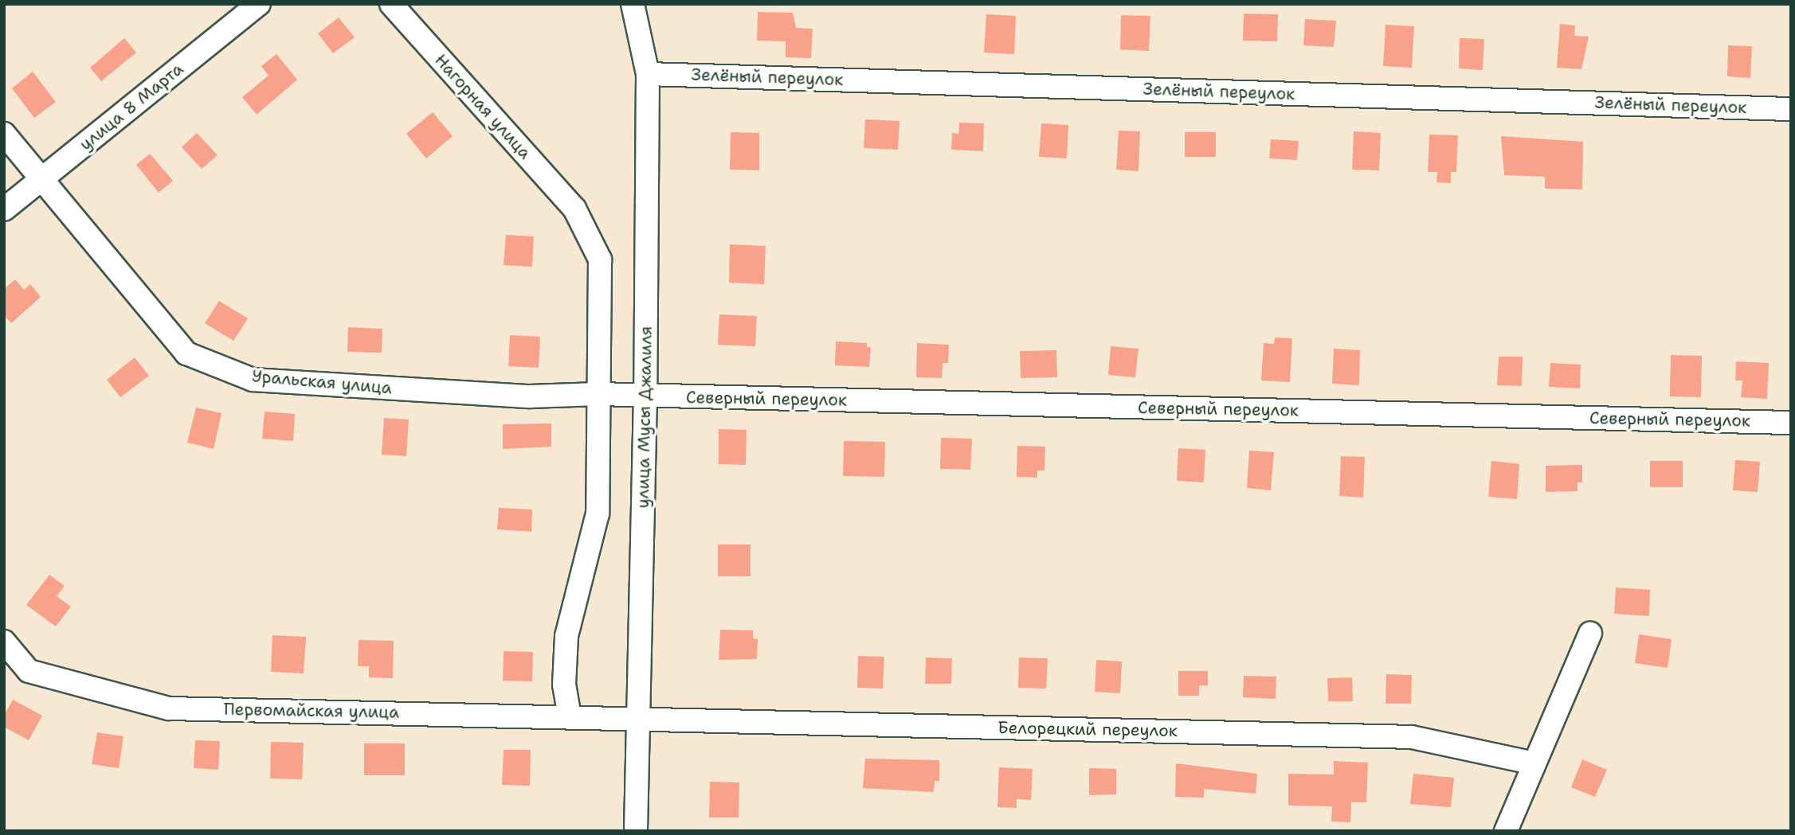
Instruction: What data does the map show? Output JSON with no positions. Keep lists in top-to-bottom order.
{
  "streets": {
    "street": [
      "Зелёный переулок",
      "улица 8 Марта",
      "Нагорная улица",
      "Уральская улица",
      "Северный переулок",
      "улица Мусы Джалиля",
      "Первомайская улица",
      "Белорецкий переулок"
    ]
  },
  "crossings": [
    ["Зелёный переулок", "улица Мусы Джалиля"],
    ["улица 8 Марта", "Уральская улица"],
    ["Нагорная улица", "Уральская улица"],
    ["Нагорная улица", "Первомайская улица"],
    ["Уральская улица", "Северный переулок"],
    ["Уральская улица", "улица Мусы Джалиля"],
    ["Северный переулок", "улица Мусы Джалиля"],
    ["улица Мусы Джалиля", "Первомайская улица"],
    ["улица Мусы Джалиля", "Белорецкий переулок"],
    ["Первомайская улица", "Белорецкий переулок"]
  ]
}
